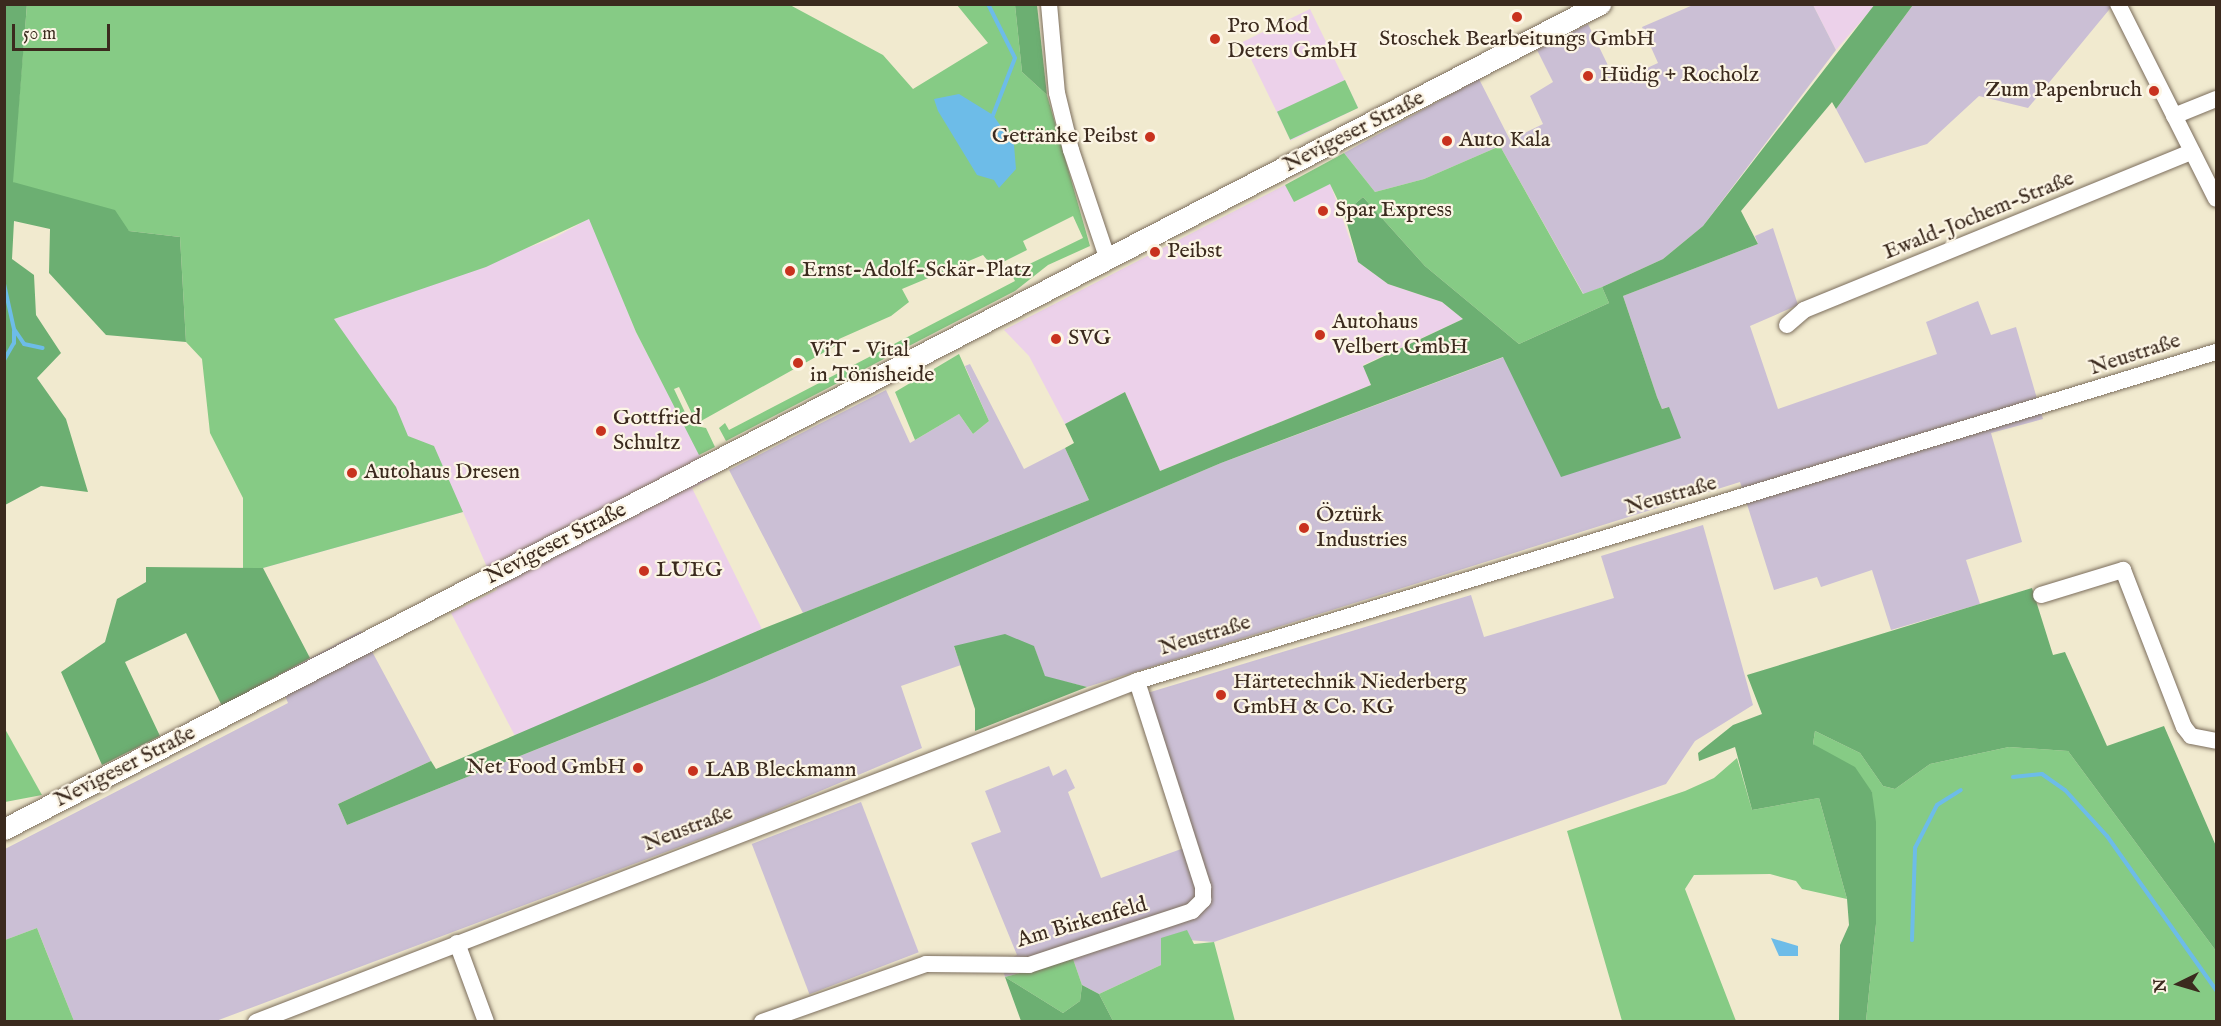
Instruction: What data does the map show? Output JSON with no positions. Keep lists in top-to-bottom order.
{
  "streets": {
    "main road": ["Nevigeser Straße"],
    "street": ["Ewald-Jochem-Straße", "Neustraße", "Am Birkenfeld"]
  },
  "crossings": [
    ["Neustraße", "Am Birkenfeld"]
  ],
  "places": [
    "Stoschek Bearbeitungs GmbH",
    "Pro Mod Deters GmbH",
    "Hüdig + Rocholz",
    "Zum Papenbruch",
    "Getränke Peibst",
    "Auto Kala",
    "Spar Express",
    "Peibst",
    "Ernst-Adolf-Sckär-Platz",
    "Autohaus Velbert GmbH",
    "SVG",
    "ViT - Vital in Tönisheide",
    "Gottfried Schultz",
    "Autohaus Dresen",
    "Öztürk Industries",
    "LUEG",
    "Härtetechnik Niederberg GmbH & Co. KG",
    "Net Food GmbH",
    "LAB Bleckmann"
  ],
  "scale_bar": "50 m",
  "north": "left"
}
